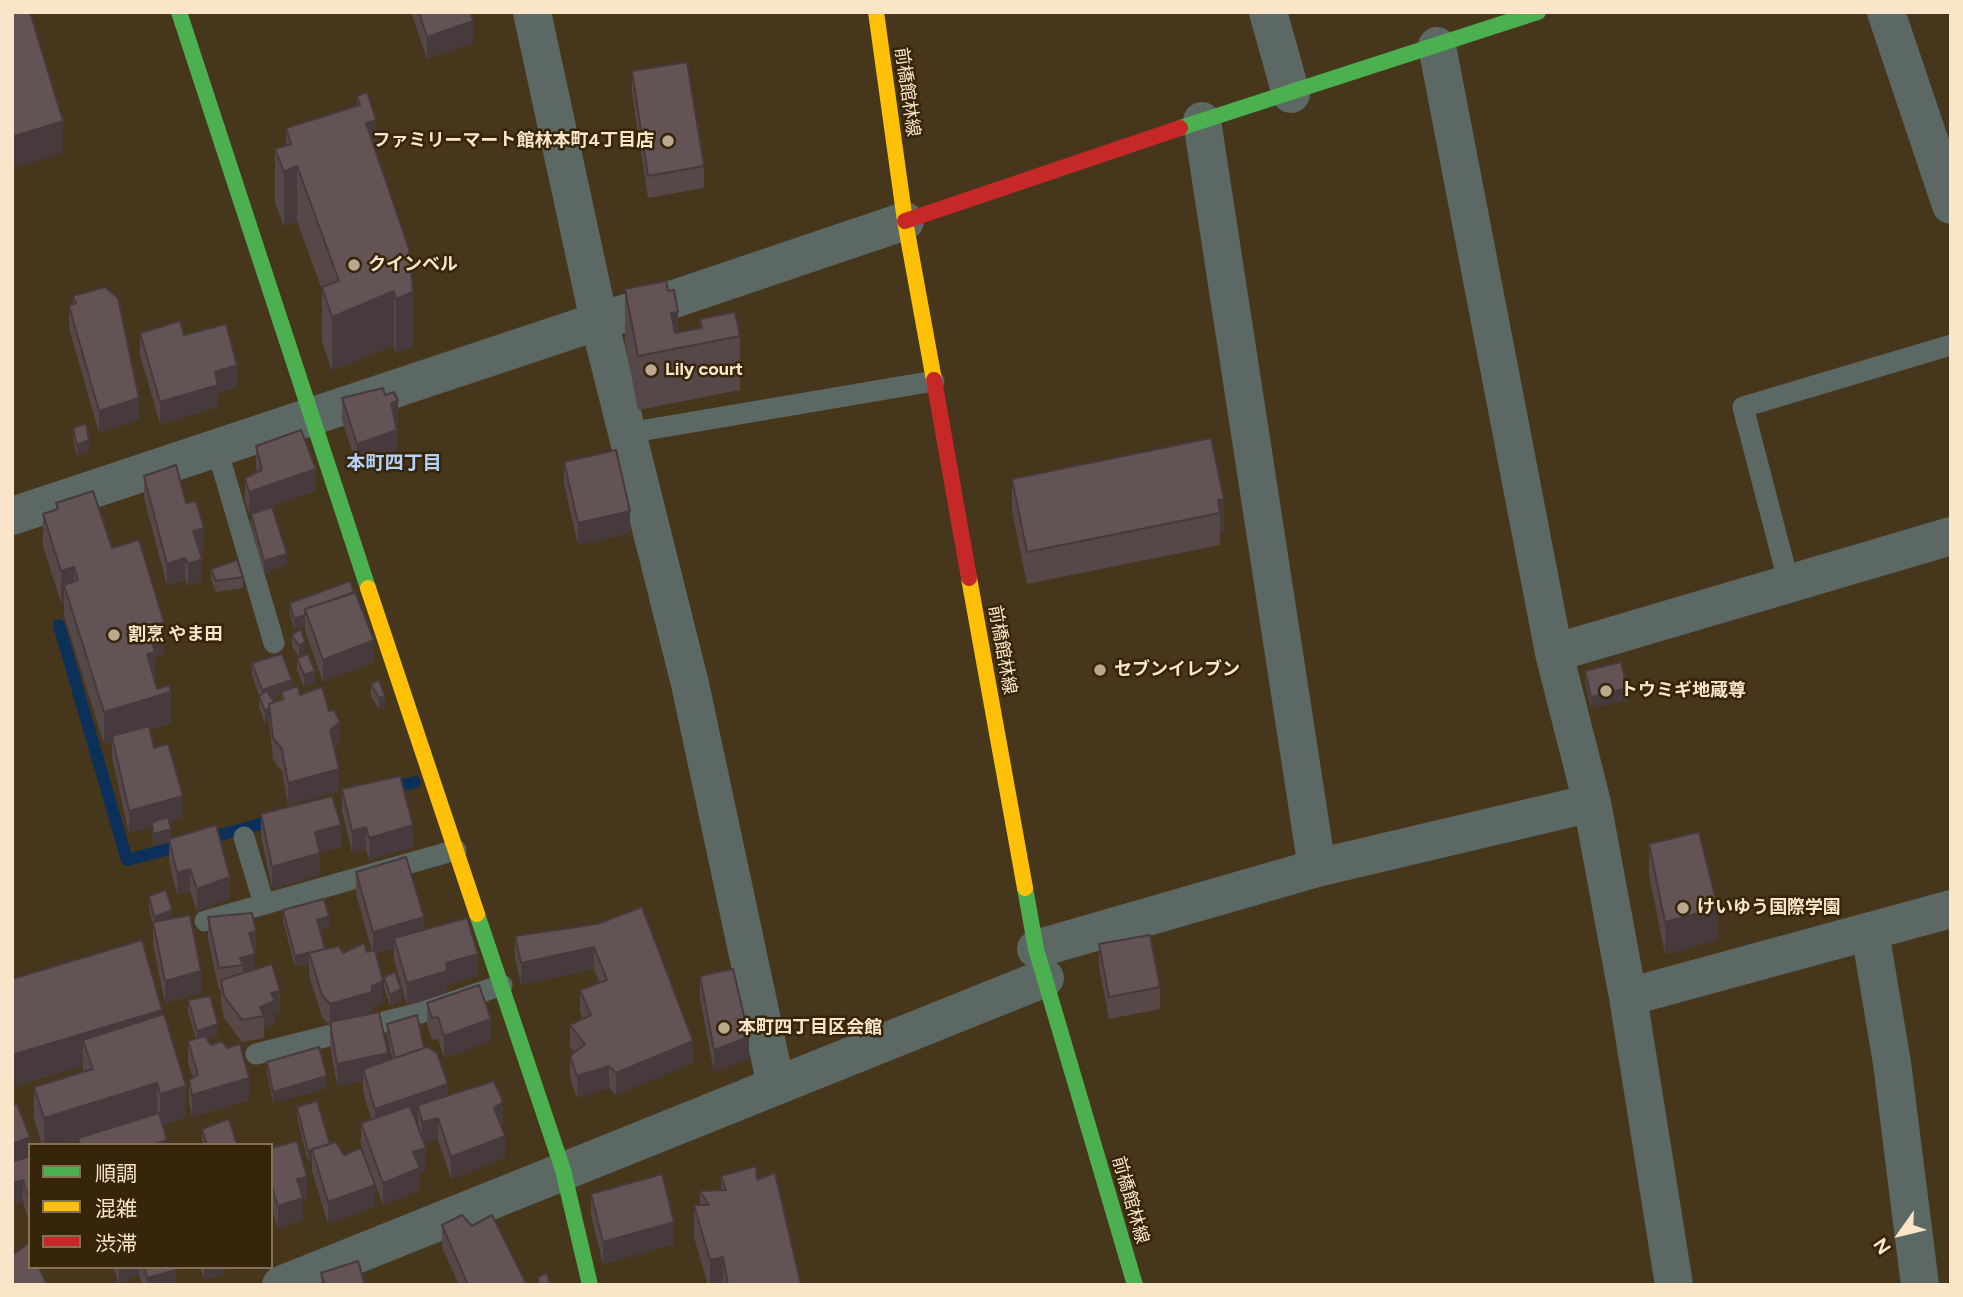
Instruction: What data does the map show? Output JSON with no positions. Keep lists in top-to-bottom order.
{
  "streets": {
    "street": ["前橋館林線"]
  },
  "districts": ["本町四丁目"],
  "places": [
    "ファミリーマート館林本町4丁目店",
    "クインベル",
    "Lily court",
    "割烹 やま田",
    "セブンイレブン",
    "トウミギ地蔵尊",
    "けいゆう国際学園",
    "本町四丁目区会館"
  ],
  "legend": ["順調", "混雑", "渋滞"],
  "north": "bottom left"
}
